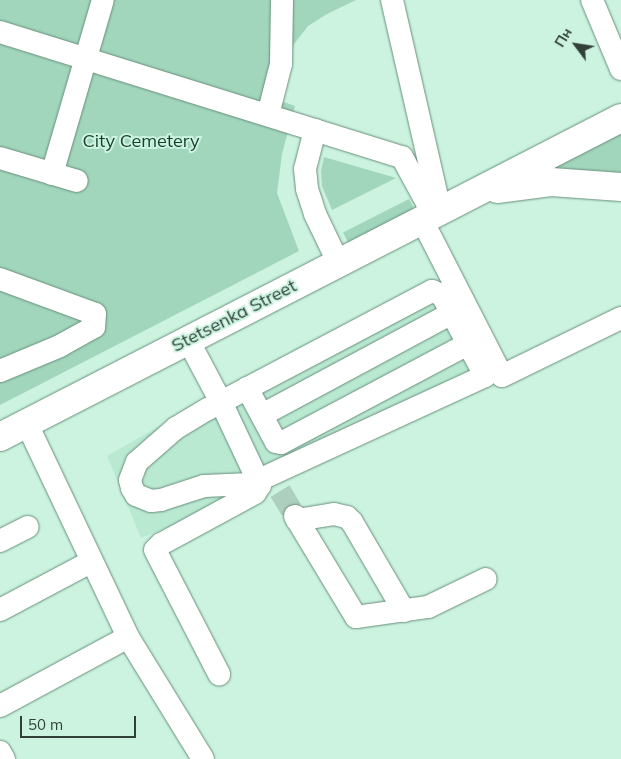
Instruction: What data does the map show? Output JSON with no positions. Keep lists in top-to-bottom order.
{
  "streets": {
    "main road": ["Stetsenka Street"]
  },
  "parks": ["City Cemetery"],
  "scale_bar": "50 m",
  "north": "top left"
}
